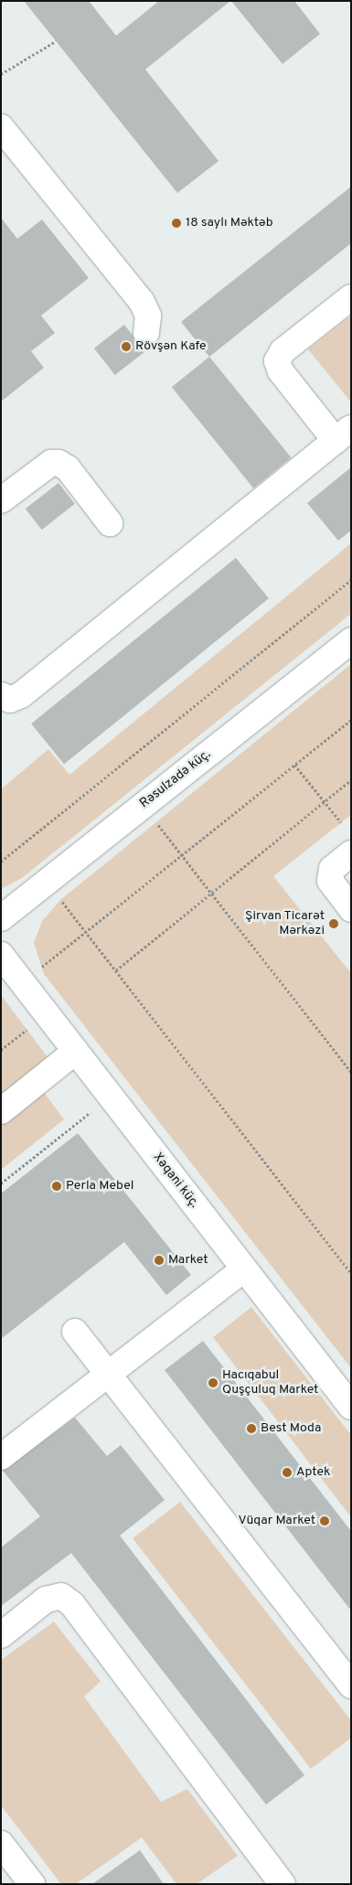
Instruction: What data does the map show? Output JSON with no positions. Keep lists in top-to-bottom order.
{
  "streets": {
    "street": ["Rəsulzadə küç.", "Xəqani küç."]
  },
  "places": [
    "18 saylı Məktəb",
    "Rövşən Kafe",
    "Şirvan Ticarət Mərkəzi",
    "Perla Mebel",
    "Market",
    "Hacıqabul Quşçuluq Market",
    "Best Moda",
    "Aptek",
    "Vüqar Market"
  ]
}
